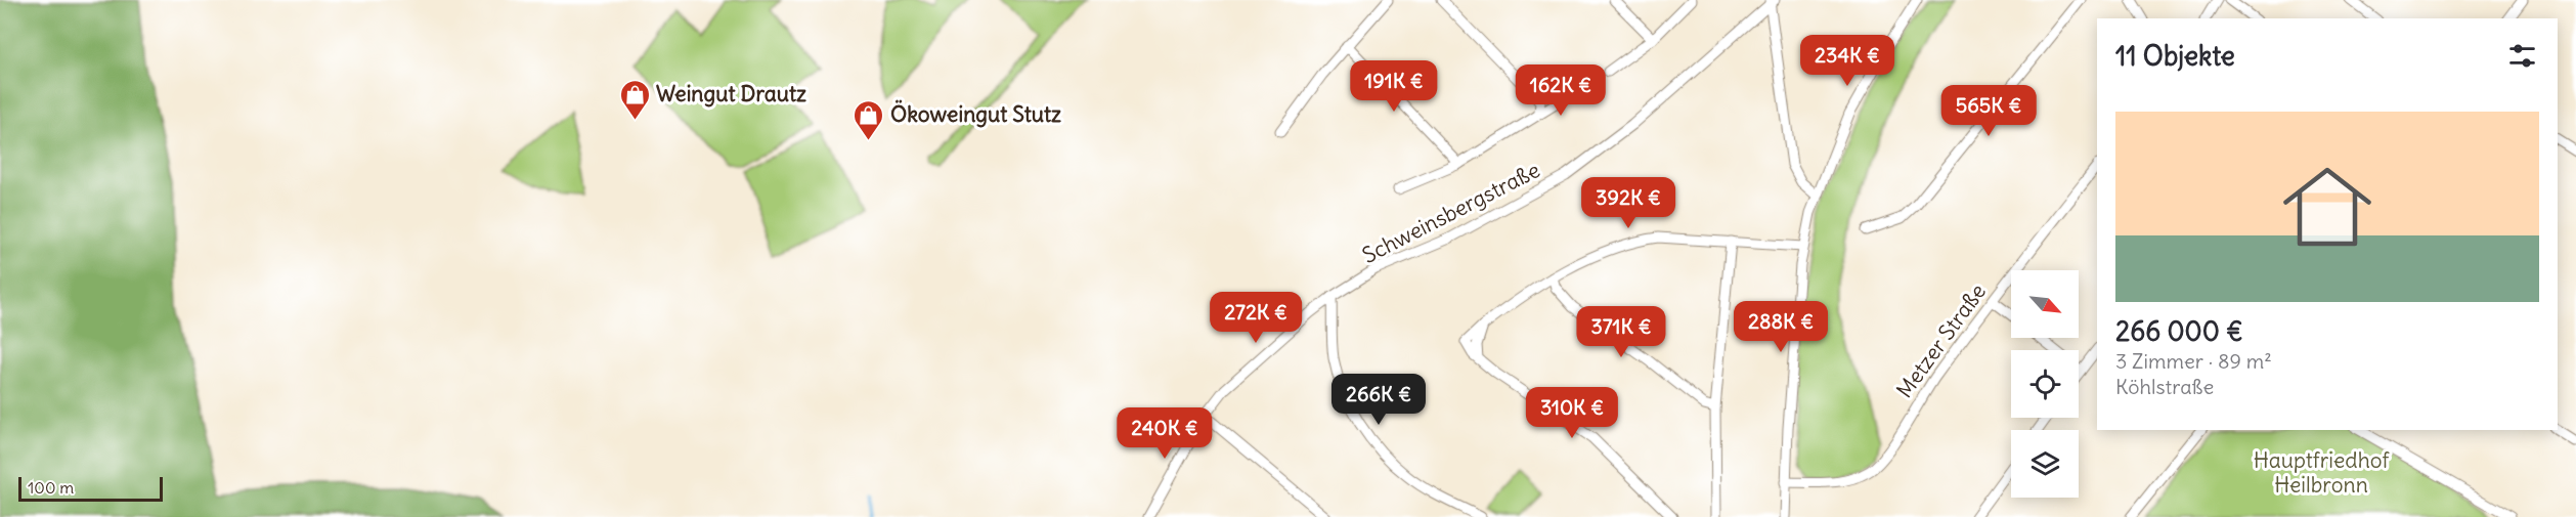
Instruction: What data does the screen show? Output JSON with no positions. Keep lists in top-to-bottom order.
{
  "streets": {
    "street": ["Schweinsbergstraße", "Metzer Straße"]
  },
  "parks": ["Hauptfriedhof Heilbronn"],
  "places": {
    "shop": ["Weingut Drautz", "Ökoweingut Stutz"]
  },
  "scale_bar": "100 m",
  "north": "bottom right",
  "page": {
    "heading": "11 Objekte",
    "price": [
      "234K €",
      "191K €",
      "162K €",
      "565K €",
      "392K €",
      "272K €",
      "288K €",
      "371K €",
      "266K €",
      "310K €",
      "240K €"
    ],
    "list": [
      {
        "name": "266 000 €",
        "note": "3 Zimmer · 89 m² · Köhlstraße"
      }
    ],
    "scale": "100 m"
  }
}
